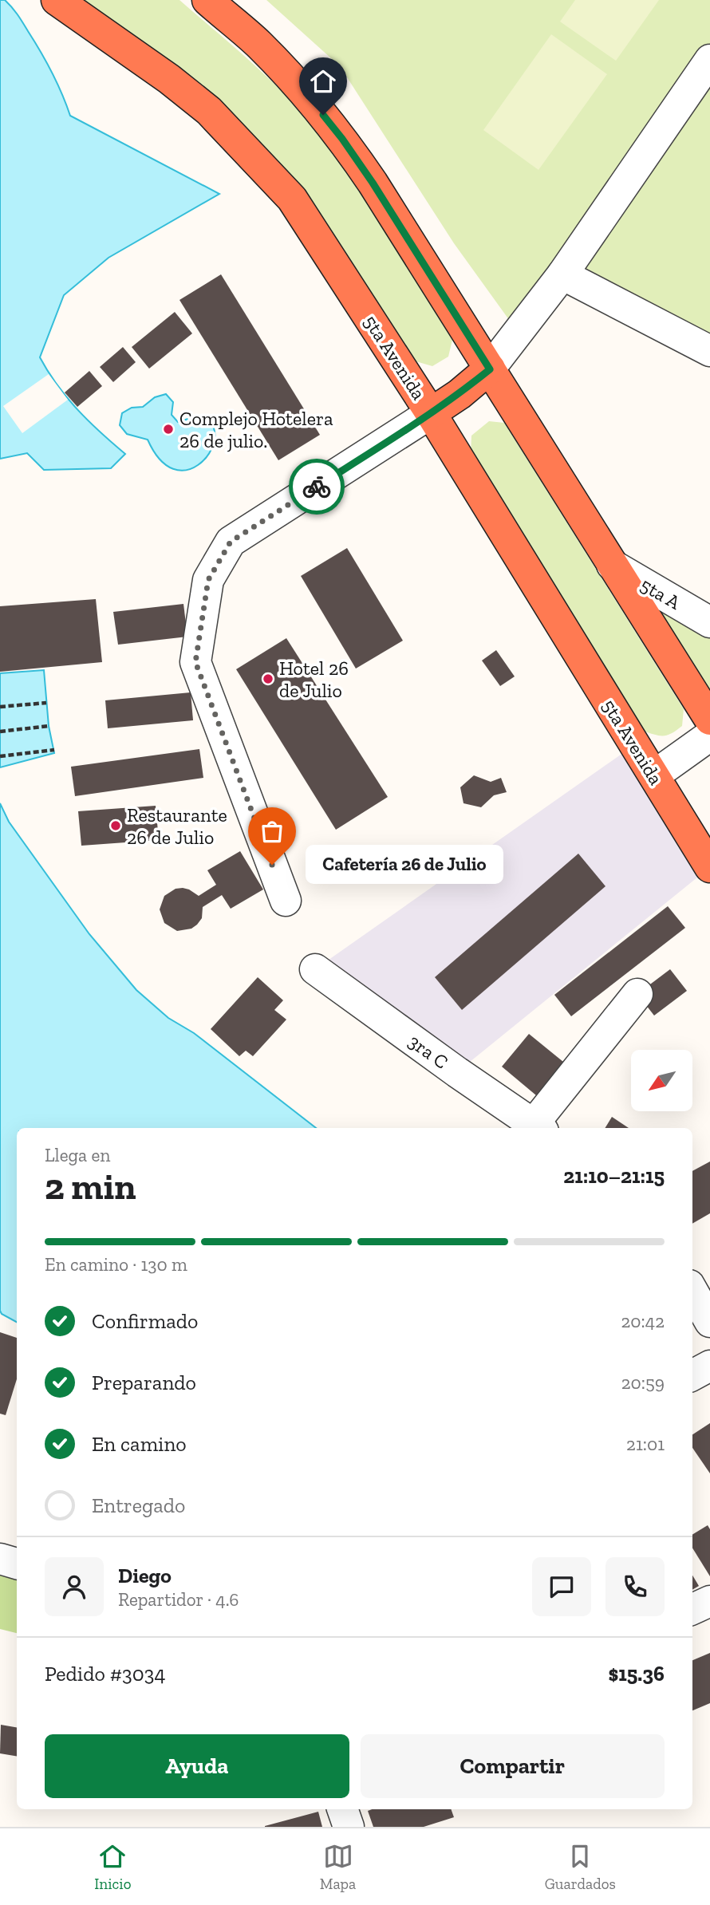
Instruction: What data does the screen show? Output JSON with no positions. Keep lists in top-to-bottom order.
{
  "streets": {
    "highway": ["5ta Avenida"],
    "street": ["5ta A", "3ra C"]
  },
  "places": [
    "Complejo Hotelera 26 de julio.",
    "Hotel 26 de Julio",
    "Restaurante 26 de Julio",
    "Cafetería 26 de Julio"
  ],
  "north": "bottom left",
  "page": {
    "bubble": "Cafetería 26 de Julio",
    "heading": ["2 min", "Llega en", "21:10–21:15"],
    "panel": [
      "Diego",
      "Repartidor · 4.6",
      "Pedido #3034",
      "$15.36"
    ],
    "bar": "En camino · 130 m",
    "list": [
      ["Confirmado", "20:42"],
      ["Preparando", "20:59"],
      ["En camino", "21:01"],
      "Entregado"
    ],
    "buttons": ["Ayuda", "Compartir"],
    "tabs": ["Inicio", "Mapa", "Guardados"]
  }
}
